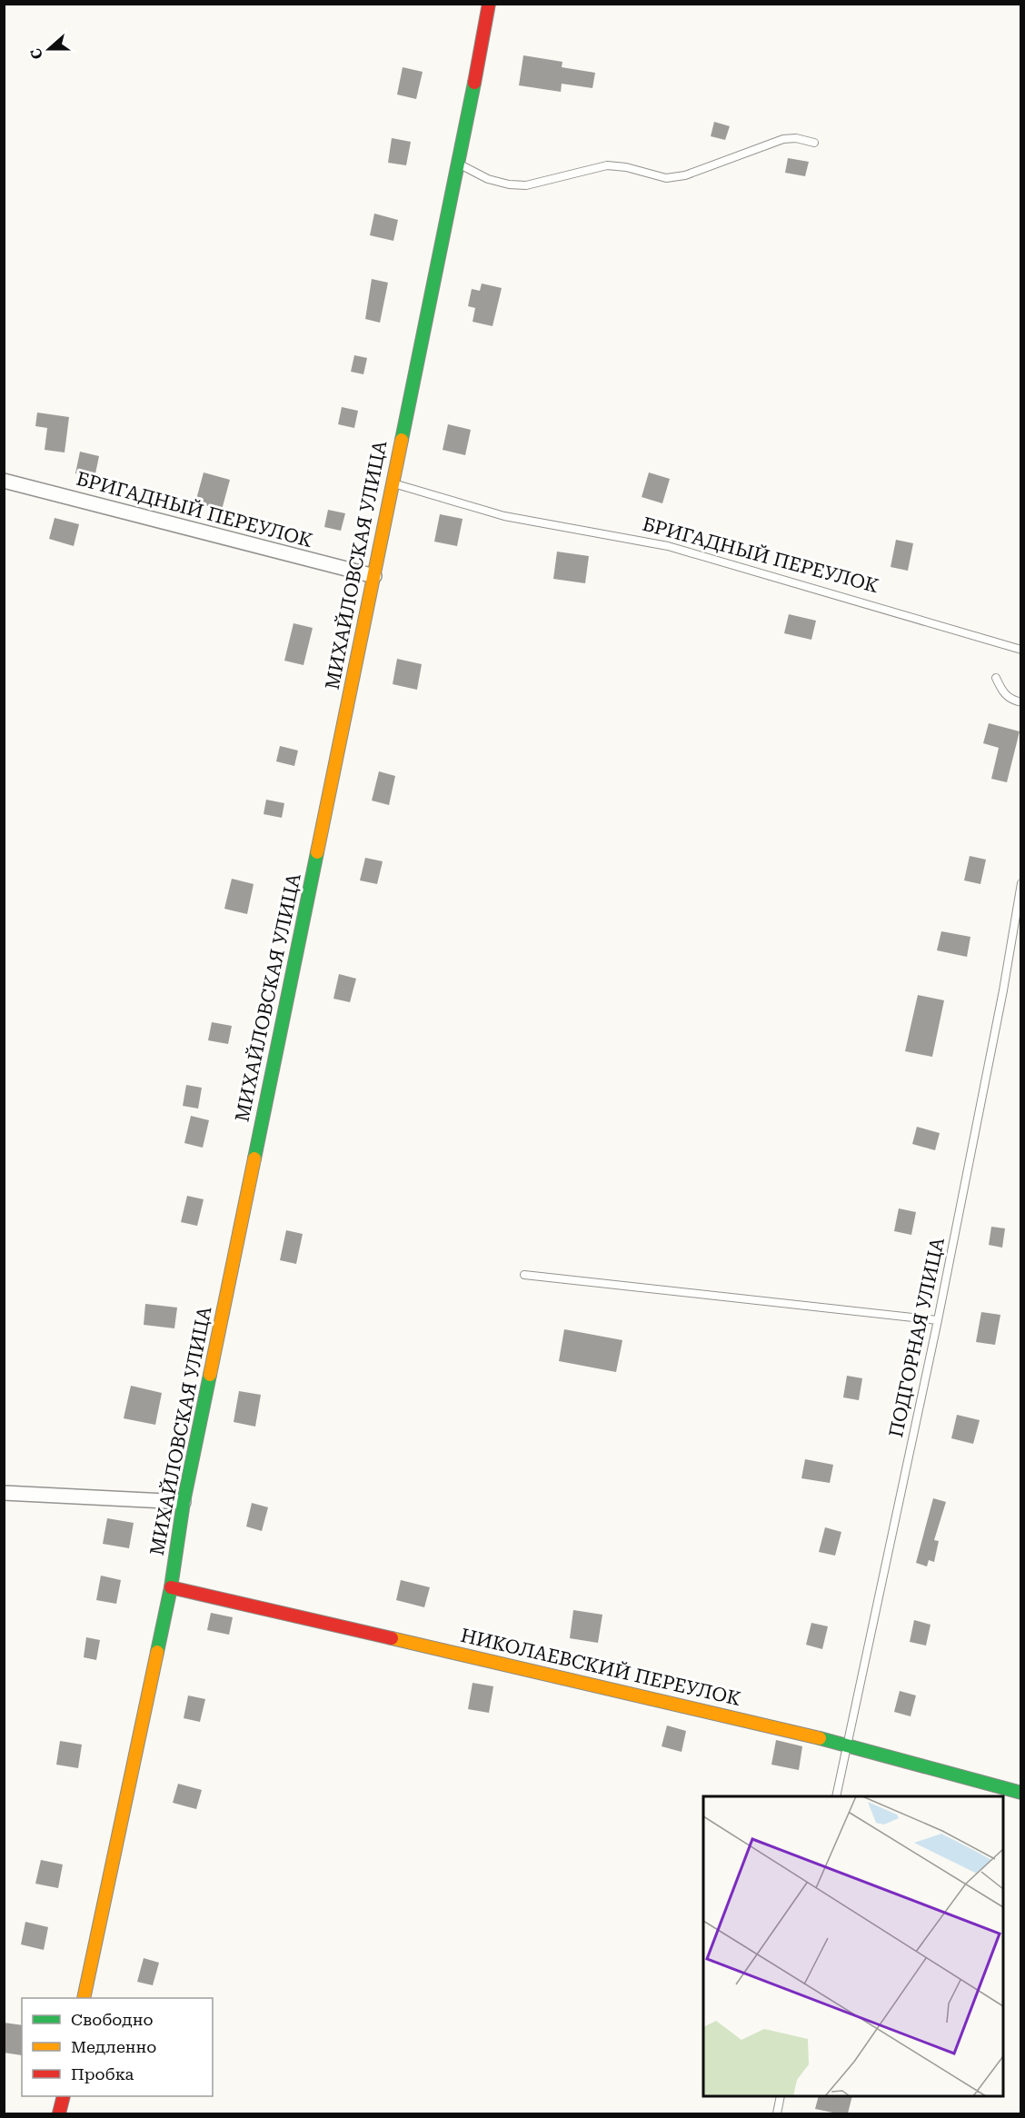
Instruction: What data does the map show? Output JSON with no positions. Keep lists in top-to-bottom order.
{
  "streets": {
    "street": ["БРИГАДНЫЙ ПЕРЕУЛОК", "МИХАЙЛОВСКАЯ УЛИЦА", "НИКОЛАЕВСКИЙ ПЕРЕУЛОК"],
    "lane": ["ПОДГОРНАЯ УЛИЦА"]
  },
  "crossings": [
    ["БРИГАДНЫЙ ПЕРЕУЛОК", "МИХАЙЛОВСКАЯ УЛИЦА"],
    ["МИХАЙЛОВСКАЯ УЛИЦА", "НИКОЛАЕВСКИЙ ПЕРЕУЛОК"],
    ["ПОДГОРНАЯ УЛИЦА", "НИКОЛАЕВСКИЙ ПЕРЕУЛОК"]
  ],
  "legend": ["Свободно", "Медленно", "Пробка"],
  "north": "left"
}
